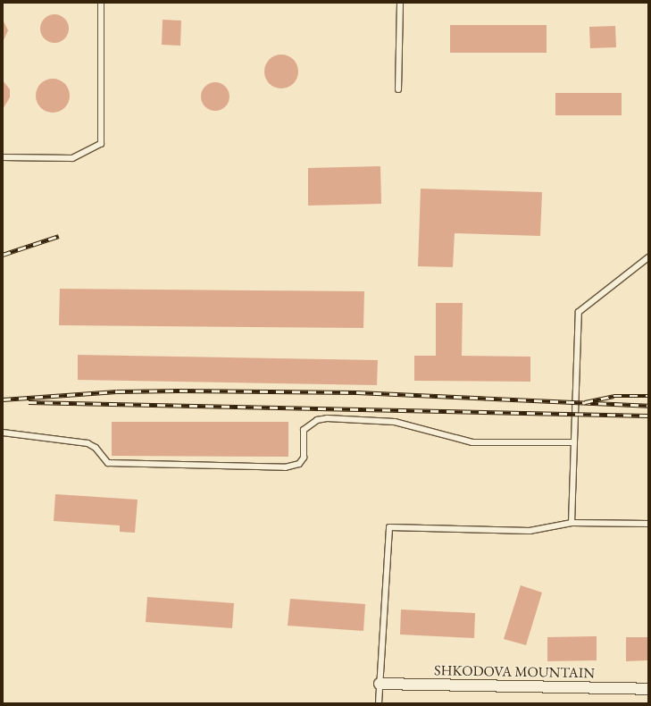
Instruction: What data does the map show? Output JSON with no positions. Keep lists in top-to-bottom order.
{
  "streets": {
    "street": ["SHKODOVA MOUNTAIN"]
  }
}
